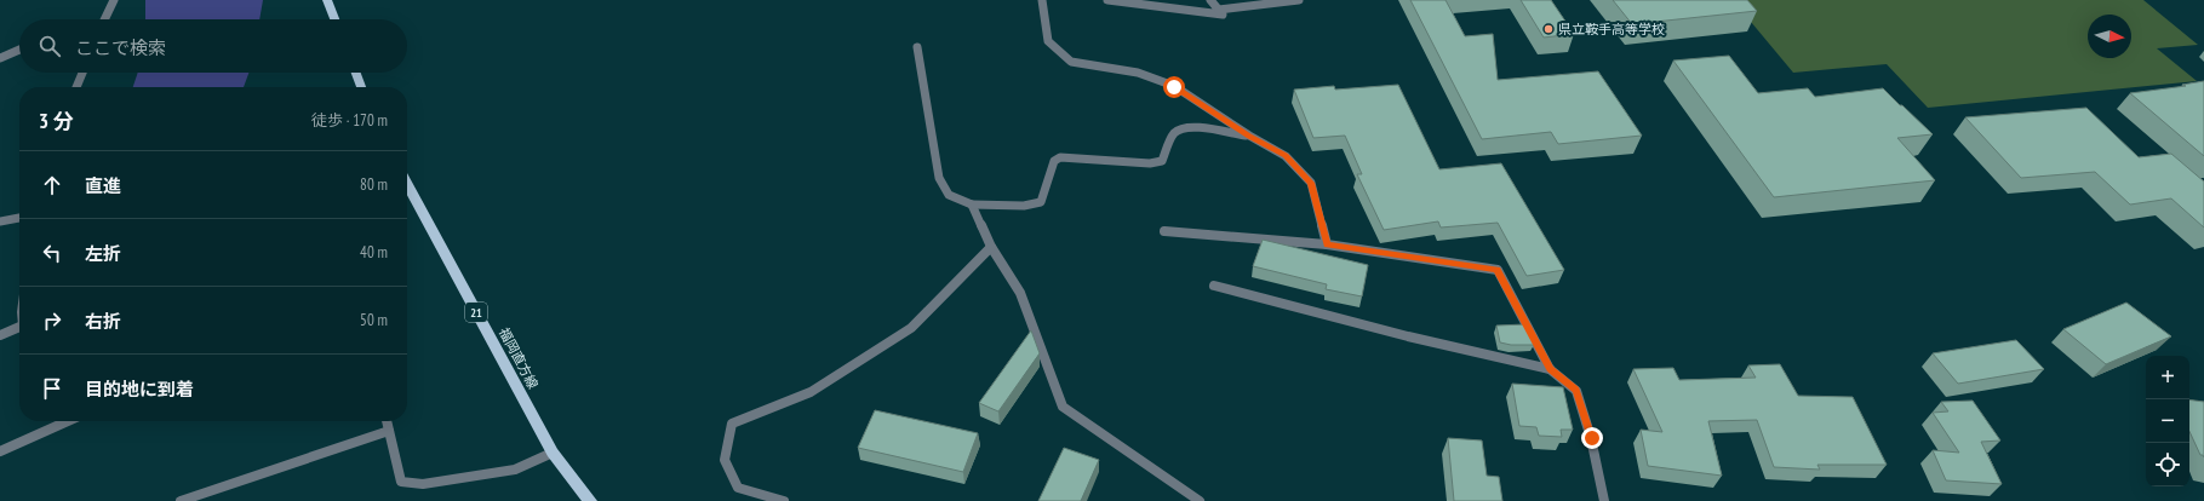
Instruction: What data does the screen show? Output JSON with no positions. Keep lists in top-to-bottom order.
{
  "streets": {
    "main road": ["21", "福岡直方線"]
  },
  "places": ["県立鞍手高等学校"],
  "north": "right",
  "page": {
    "search": "ここで検索",
    "heading": ["3 分", "徒歩 · 170 m"],
    "list": [
      ["直進", "80 m"],
      ["左折", "40 m"],
      ["右折", "50 m"],
      "目的地に到着"
    ],
    "map_buttons": ["+", "−"]
  }
}
